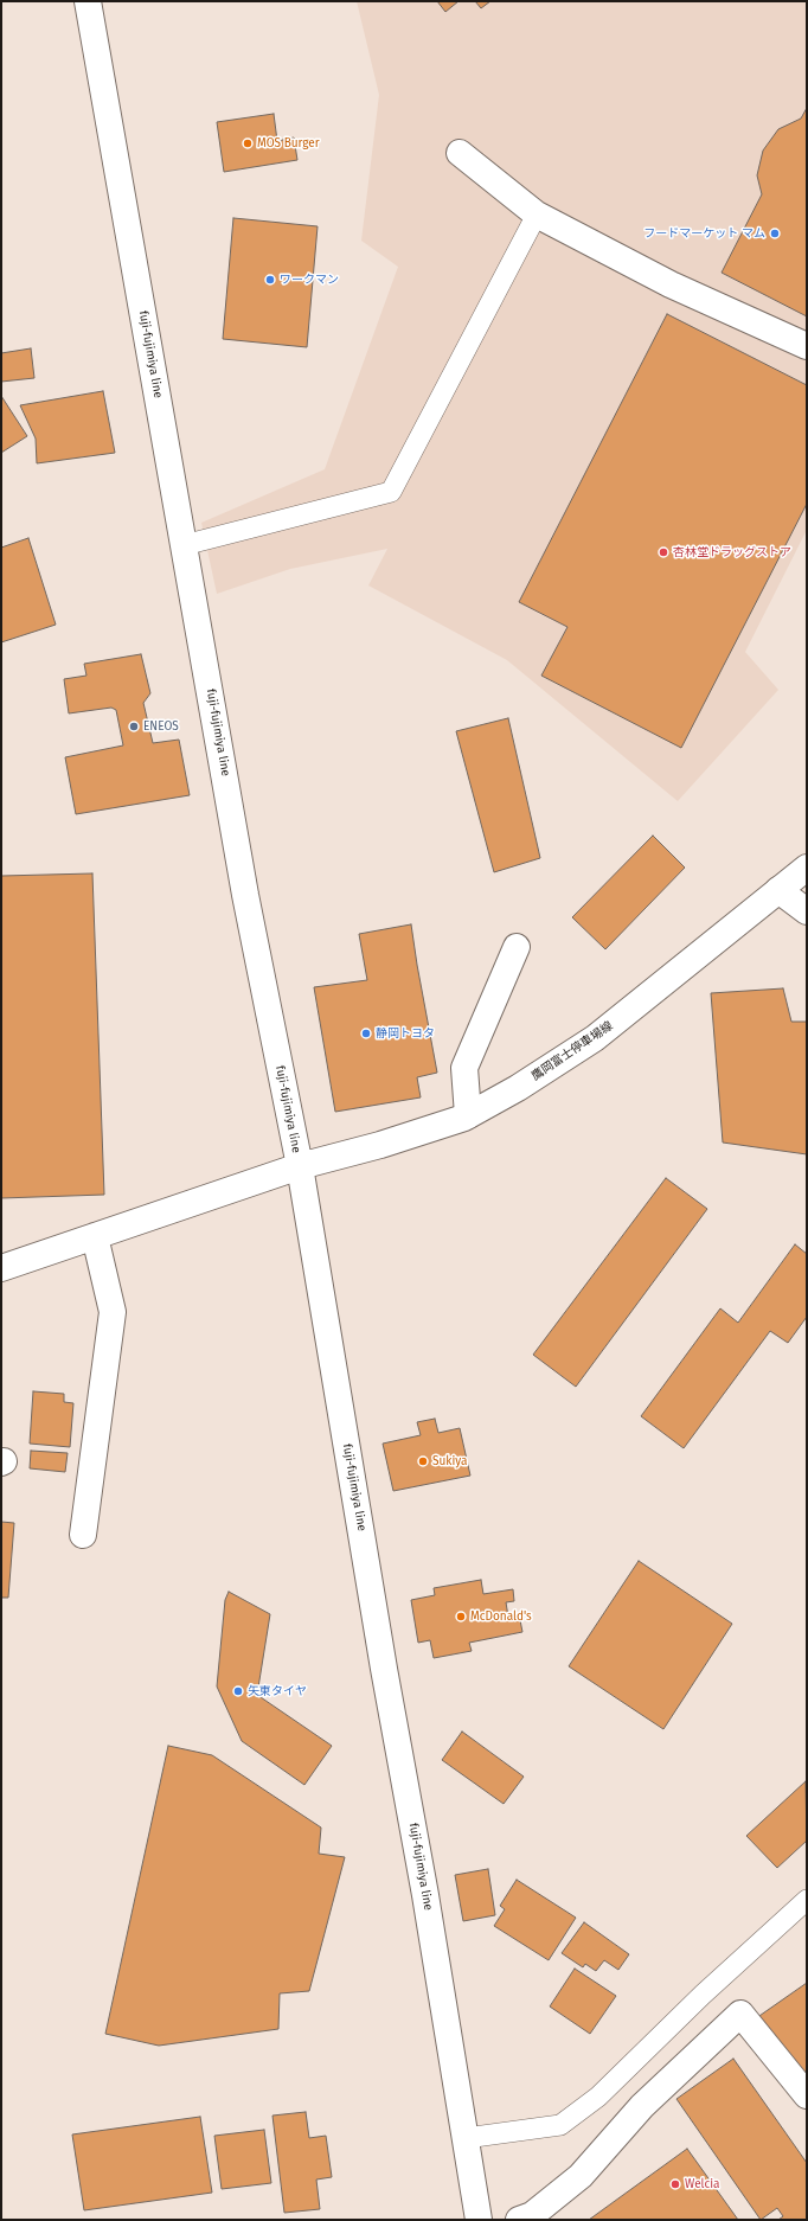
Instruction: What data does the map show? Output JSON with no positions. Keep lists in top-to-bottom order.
{
  "streets": {
    "main road": ["fuji-fujimiya line", "鷹岡富士停車場線"]
  },
  "crossings": [
    ["fuji-fujimiya line", "鷹岡富士停車場線"]
  ],
  "places": [
    "MOS Burger",
    "フードマーケット マム",
    "ワークマン",
    "杏林堂ドラッグストア",
    "ENEOS",
    "静岡トヨタ",
    "Sukiya",
    "McDonald's",
    "矢東タイヤ",
    "Welcia"
  ]
}
